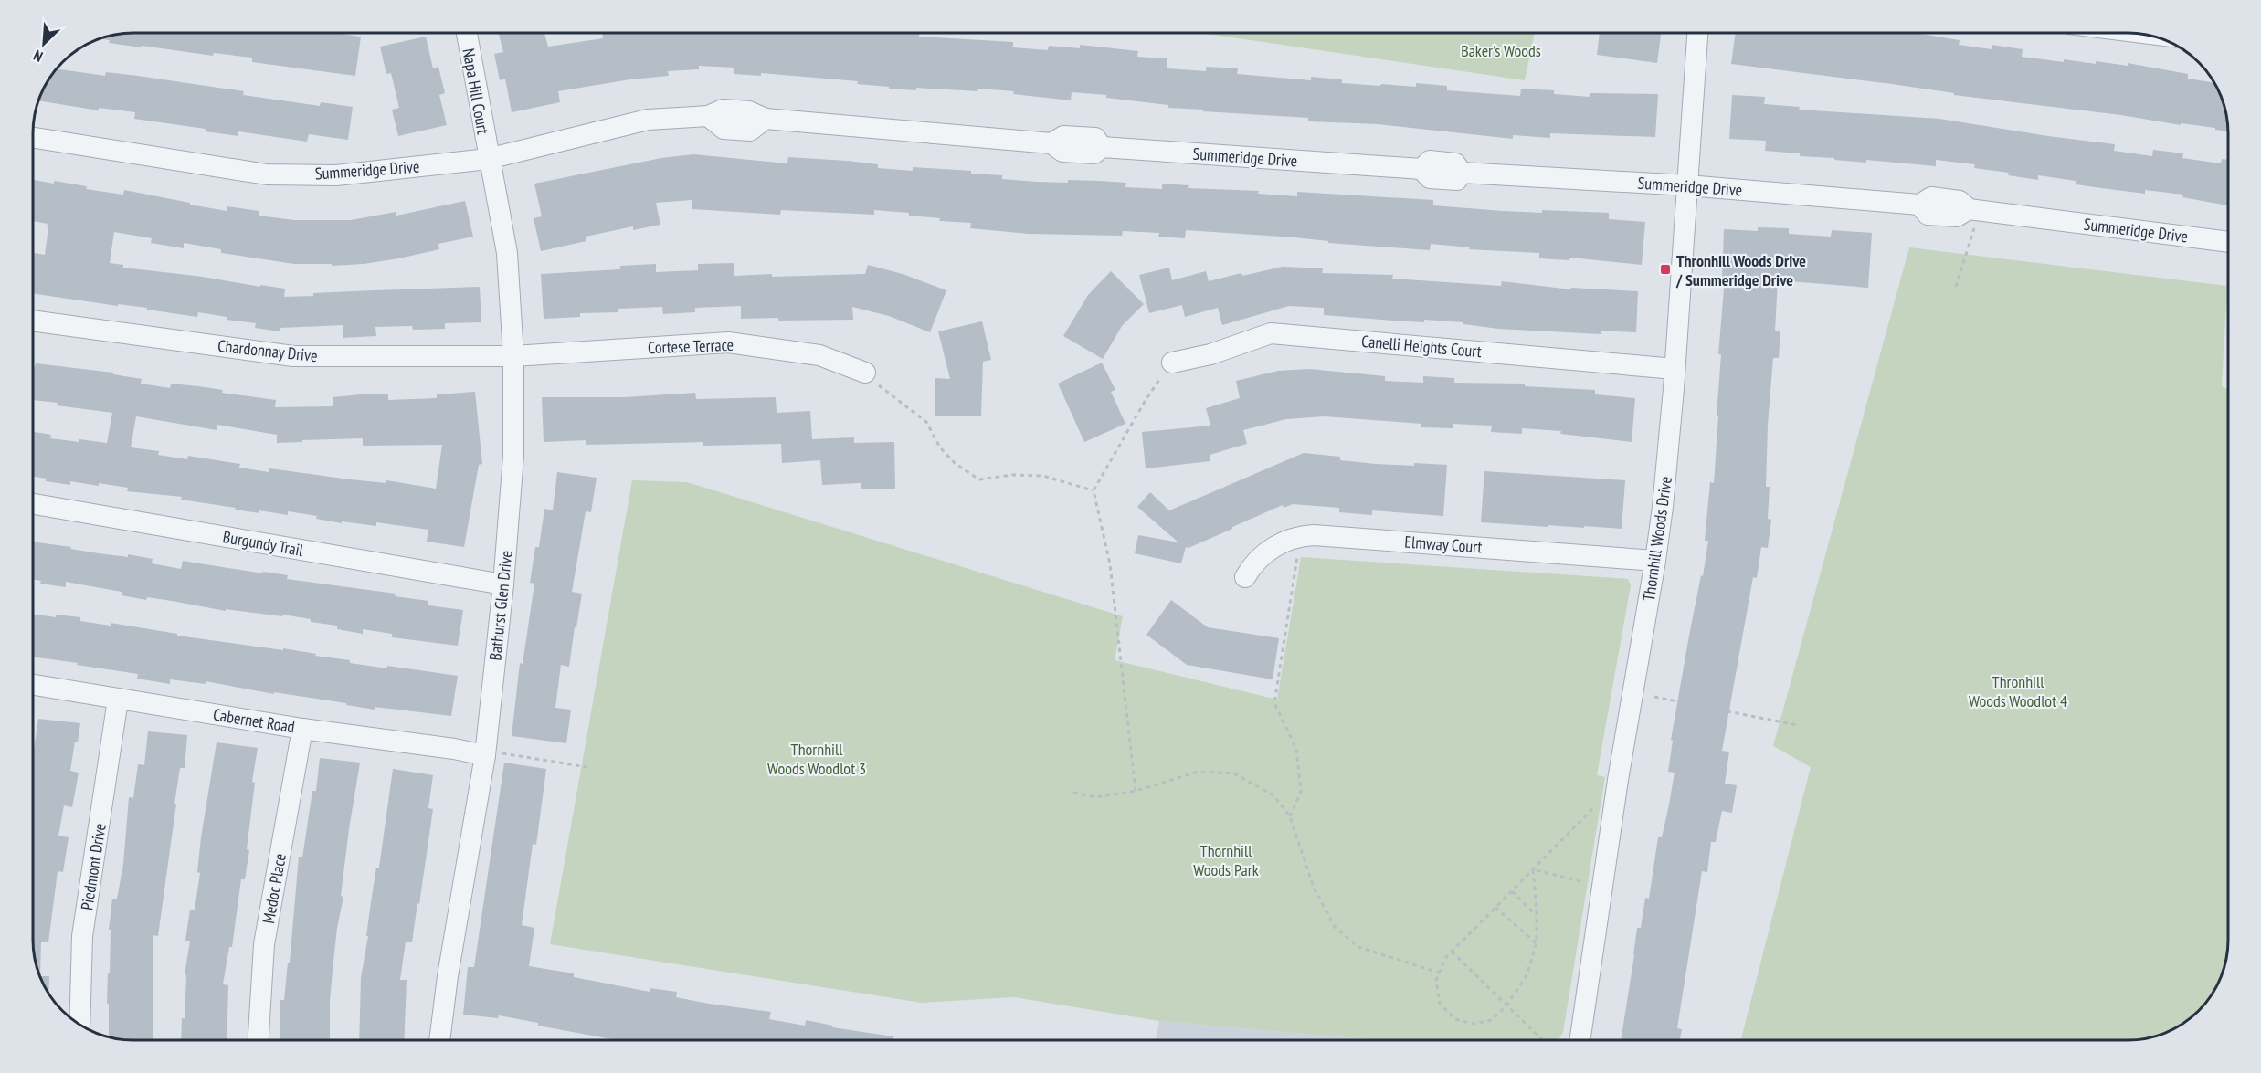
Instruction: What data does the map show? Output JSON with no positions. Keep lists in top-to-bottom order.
{
  "streets": {
    "street": [
      "Napa Hill Court",
      "Summeridge Drive",
      "Cortese Terrace",
      "Canelli Heights Court",
      "Chardonnay Drive",
      "Thornhill Woods Drive",
      "Burgundy Trail",
      "Elmway Court",
      "Bathurst Glen Drive",
      "Cabernet Road",
      "Piedmont Drive",
      "Medoc Place"
    ]
  },
  "crossings": [
    ["Napa Hill Court", "Summeridge Drive"],
    ["Napa Hill Court", "Bathurst Glen Drive"],
    ["Summeridge Drive", "Thornhill Woods Drive"],
    ["Summeridge Drive", "Bathurst Glen Drive"],
    ["Cortese Terrace", "Chardonnay Drive"],
    ["Cortese Terrace", "Bathurst Glen Drive"],
    ["Canelli Heights Court", "Thornhill Woods Drive"],
    ["Chardonnay Drive", "Bathurst Glen Drive"],
    ["Thornhill Woods Drive", "Elmway Court"],
    ["Burgundy Trail", "Bathurst Glen Drive"],
    ["Bathurst Glen Drive", "Cabernet Road"],
    ["Cabernet Road", "Piedmont Drive"],
    ["Cabernet Road", "Medoc Place"]
  ],
  "parks": [
    "Baker's Woods",
    "Thronhill Woods Woodlot 4",
    "Thornhill Woods Woodlot 3",
    "Thornhill Woods Park"
  ],
  "places": {
    "transit": ["Thronhill Woods Drive / Summeridge Drive"]
  },
  "north": "bottom left"
}
